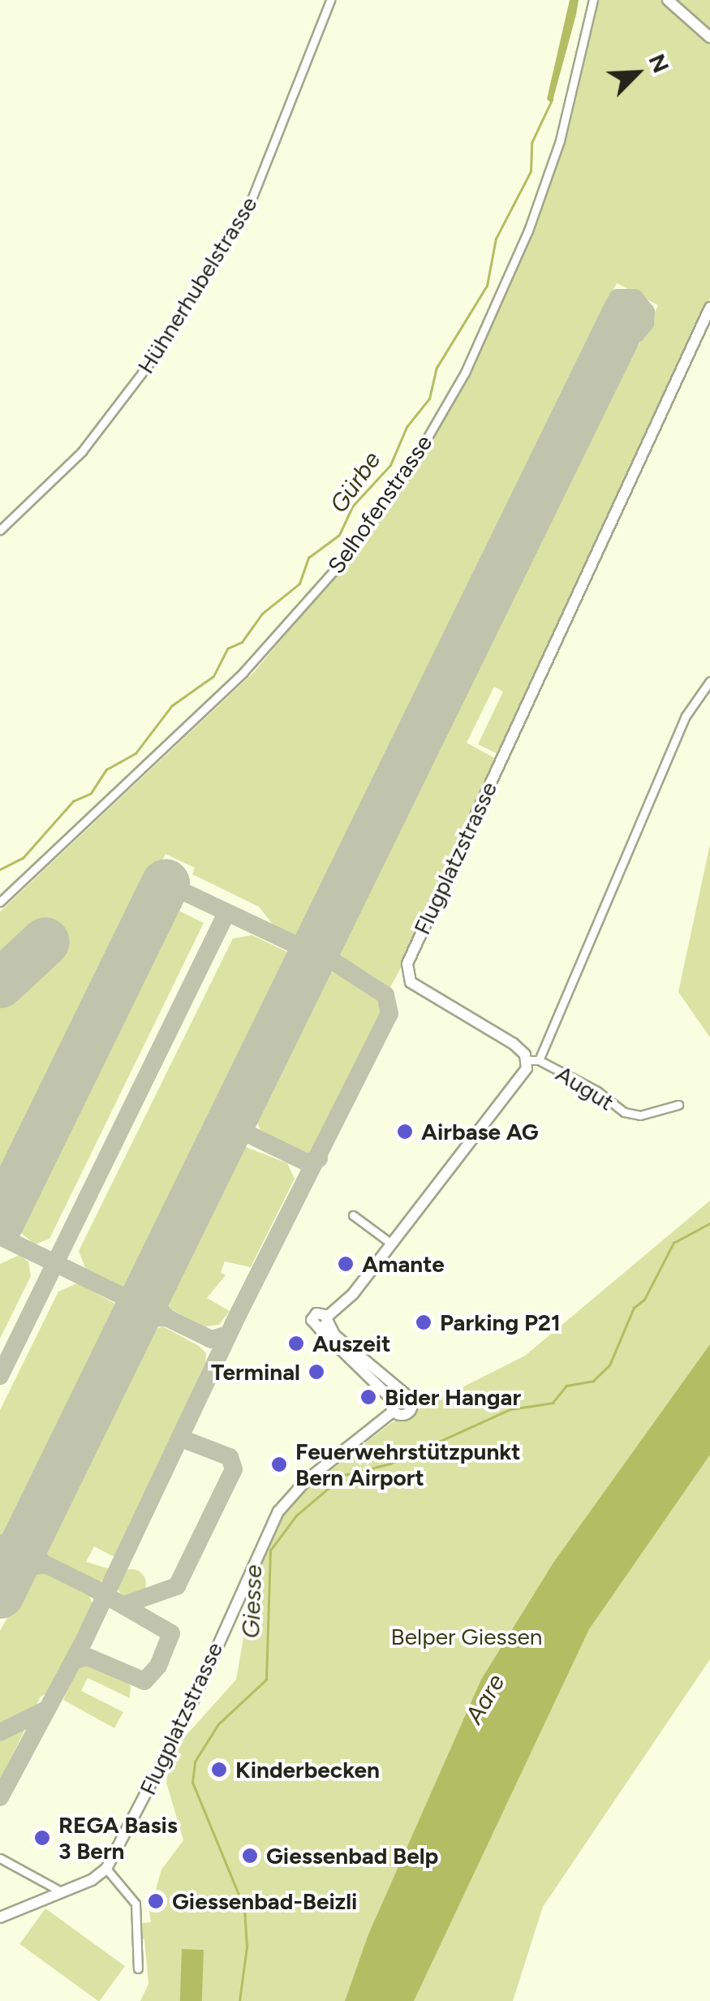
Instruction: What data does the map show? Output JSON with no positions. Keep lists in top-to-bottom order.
{
  "streets": {
    "street": [
      "Hühnerhubelstrasse",
      "Selhofenstrasse",
      "Flugplatzstrasse",
      "Augut"
    ]
  },
  "crossings": [
    ["Flugplatzstrasse", "Augut"]
  ],
  "water": ["Gürbe", "Giesse", "Aare"],
  "parks": ["Belper Giessen"],
  "places": [
    "Airbase AG",
    "Amante",
    "Parking P21",
    "Auszeit",
    "Terminal",
    "Bider Hangar",
    "Feuerwehrstützpunkt Bern Airport",
    "Kinderbecken",
    "REGA Basis 3 Bern",
    "Giessenbad Belp",
    "Giessenbad-Beizli"
  ],
  "north": "top right"
}
